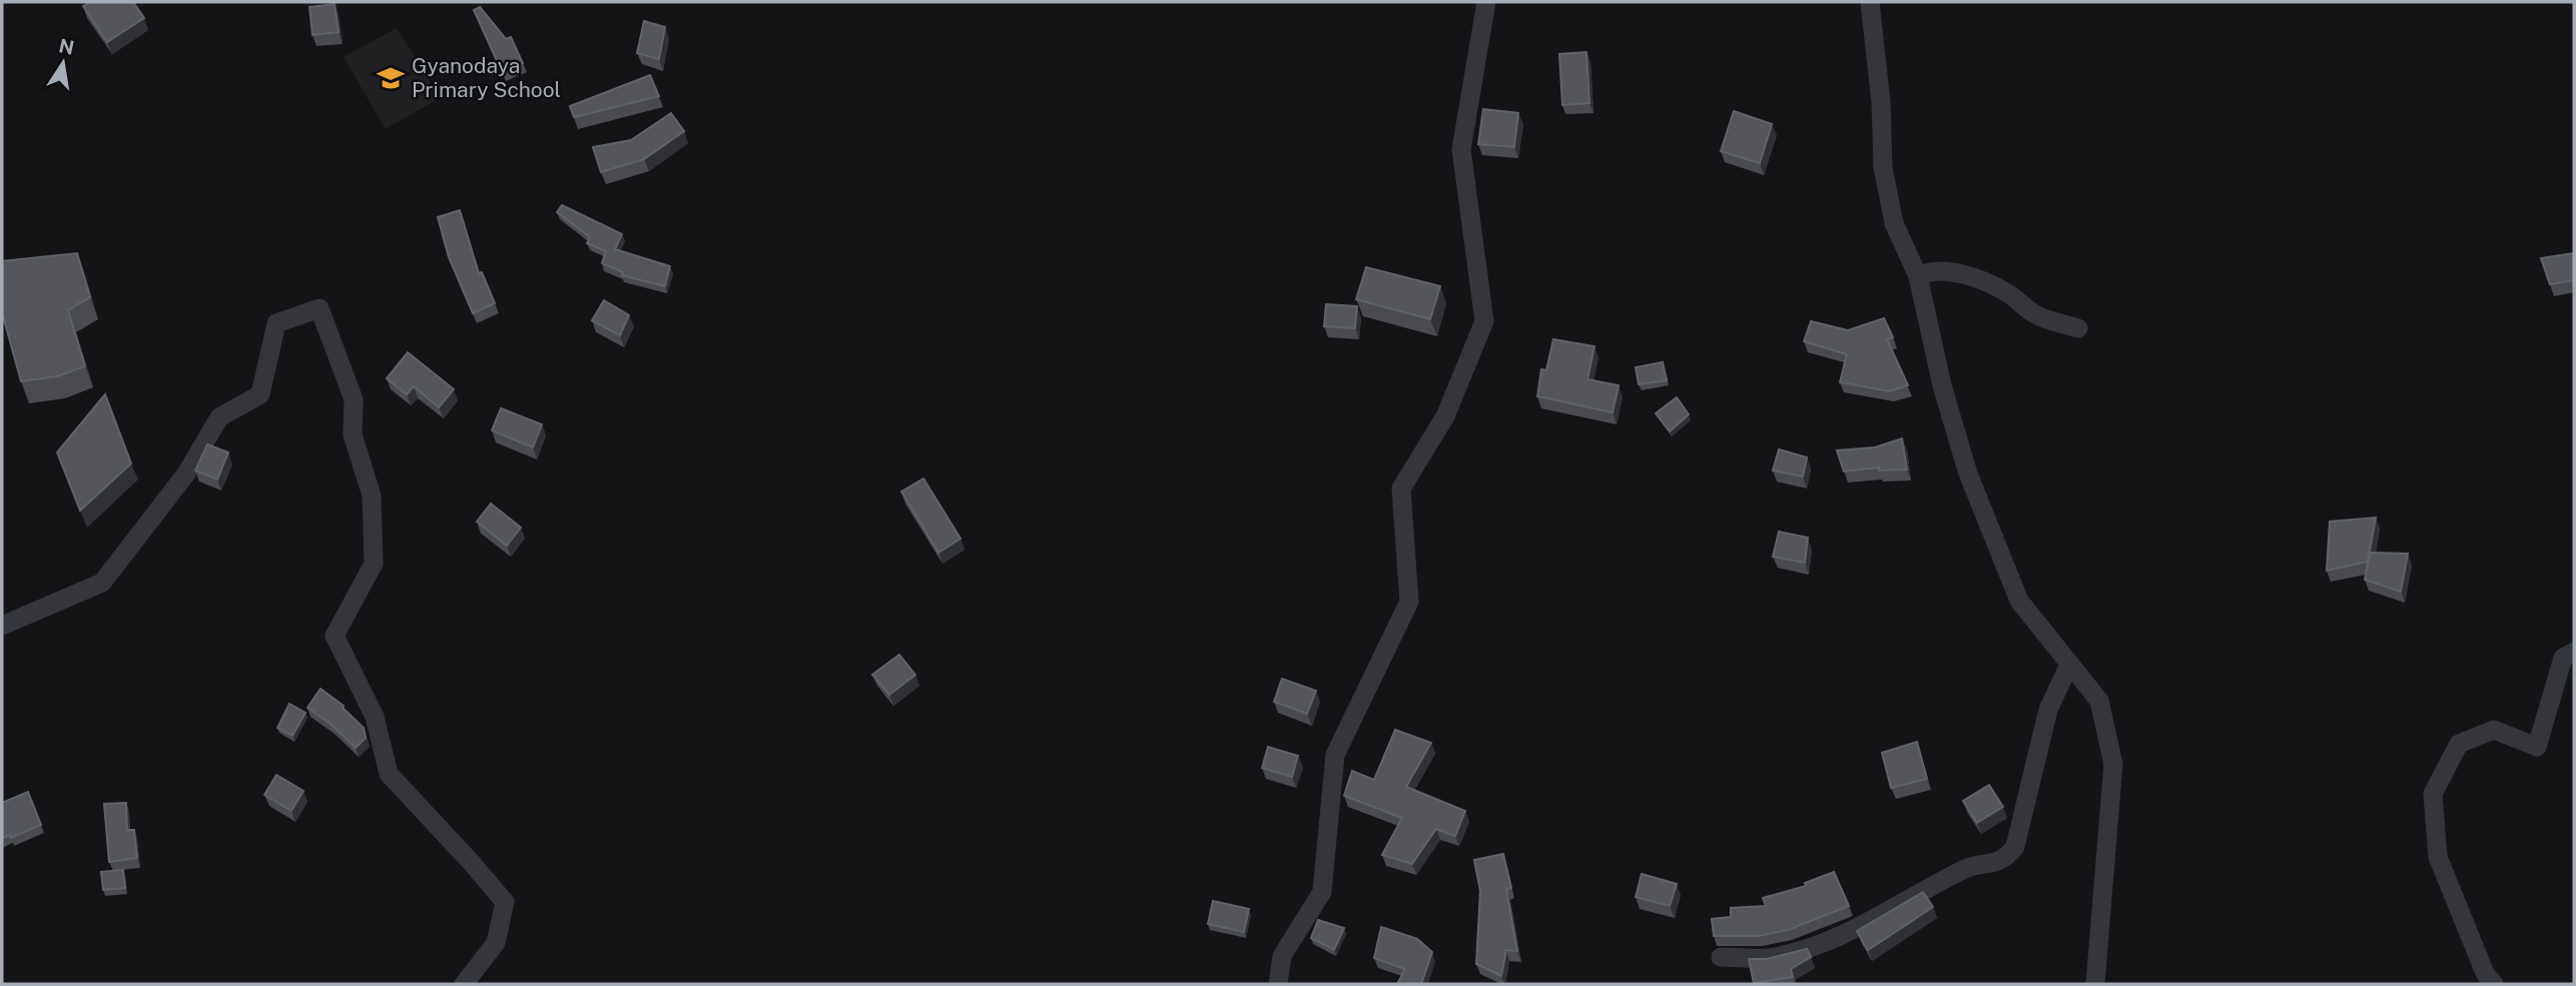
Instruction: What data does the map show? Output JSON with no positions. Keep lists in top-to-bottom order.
{
  "places": {
    "school or university": ["Gyanodaya Primary School"]
  },
  "north": "top"
}
